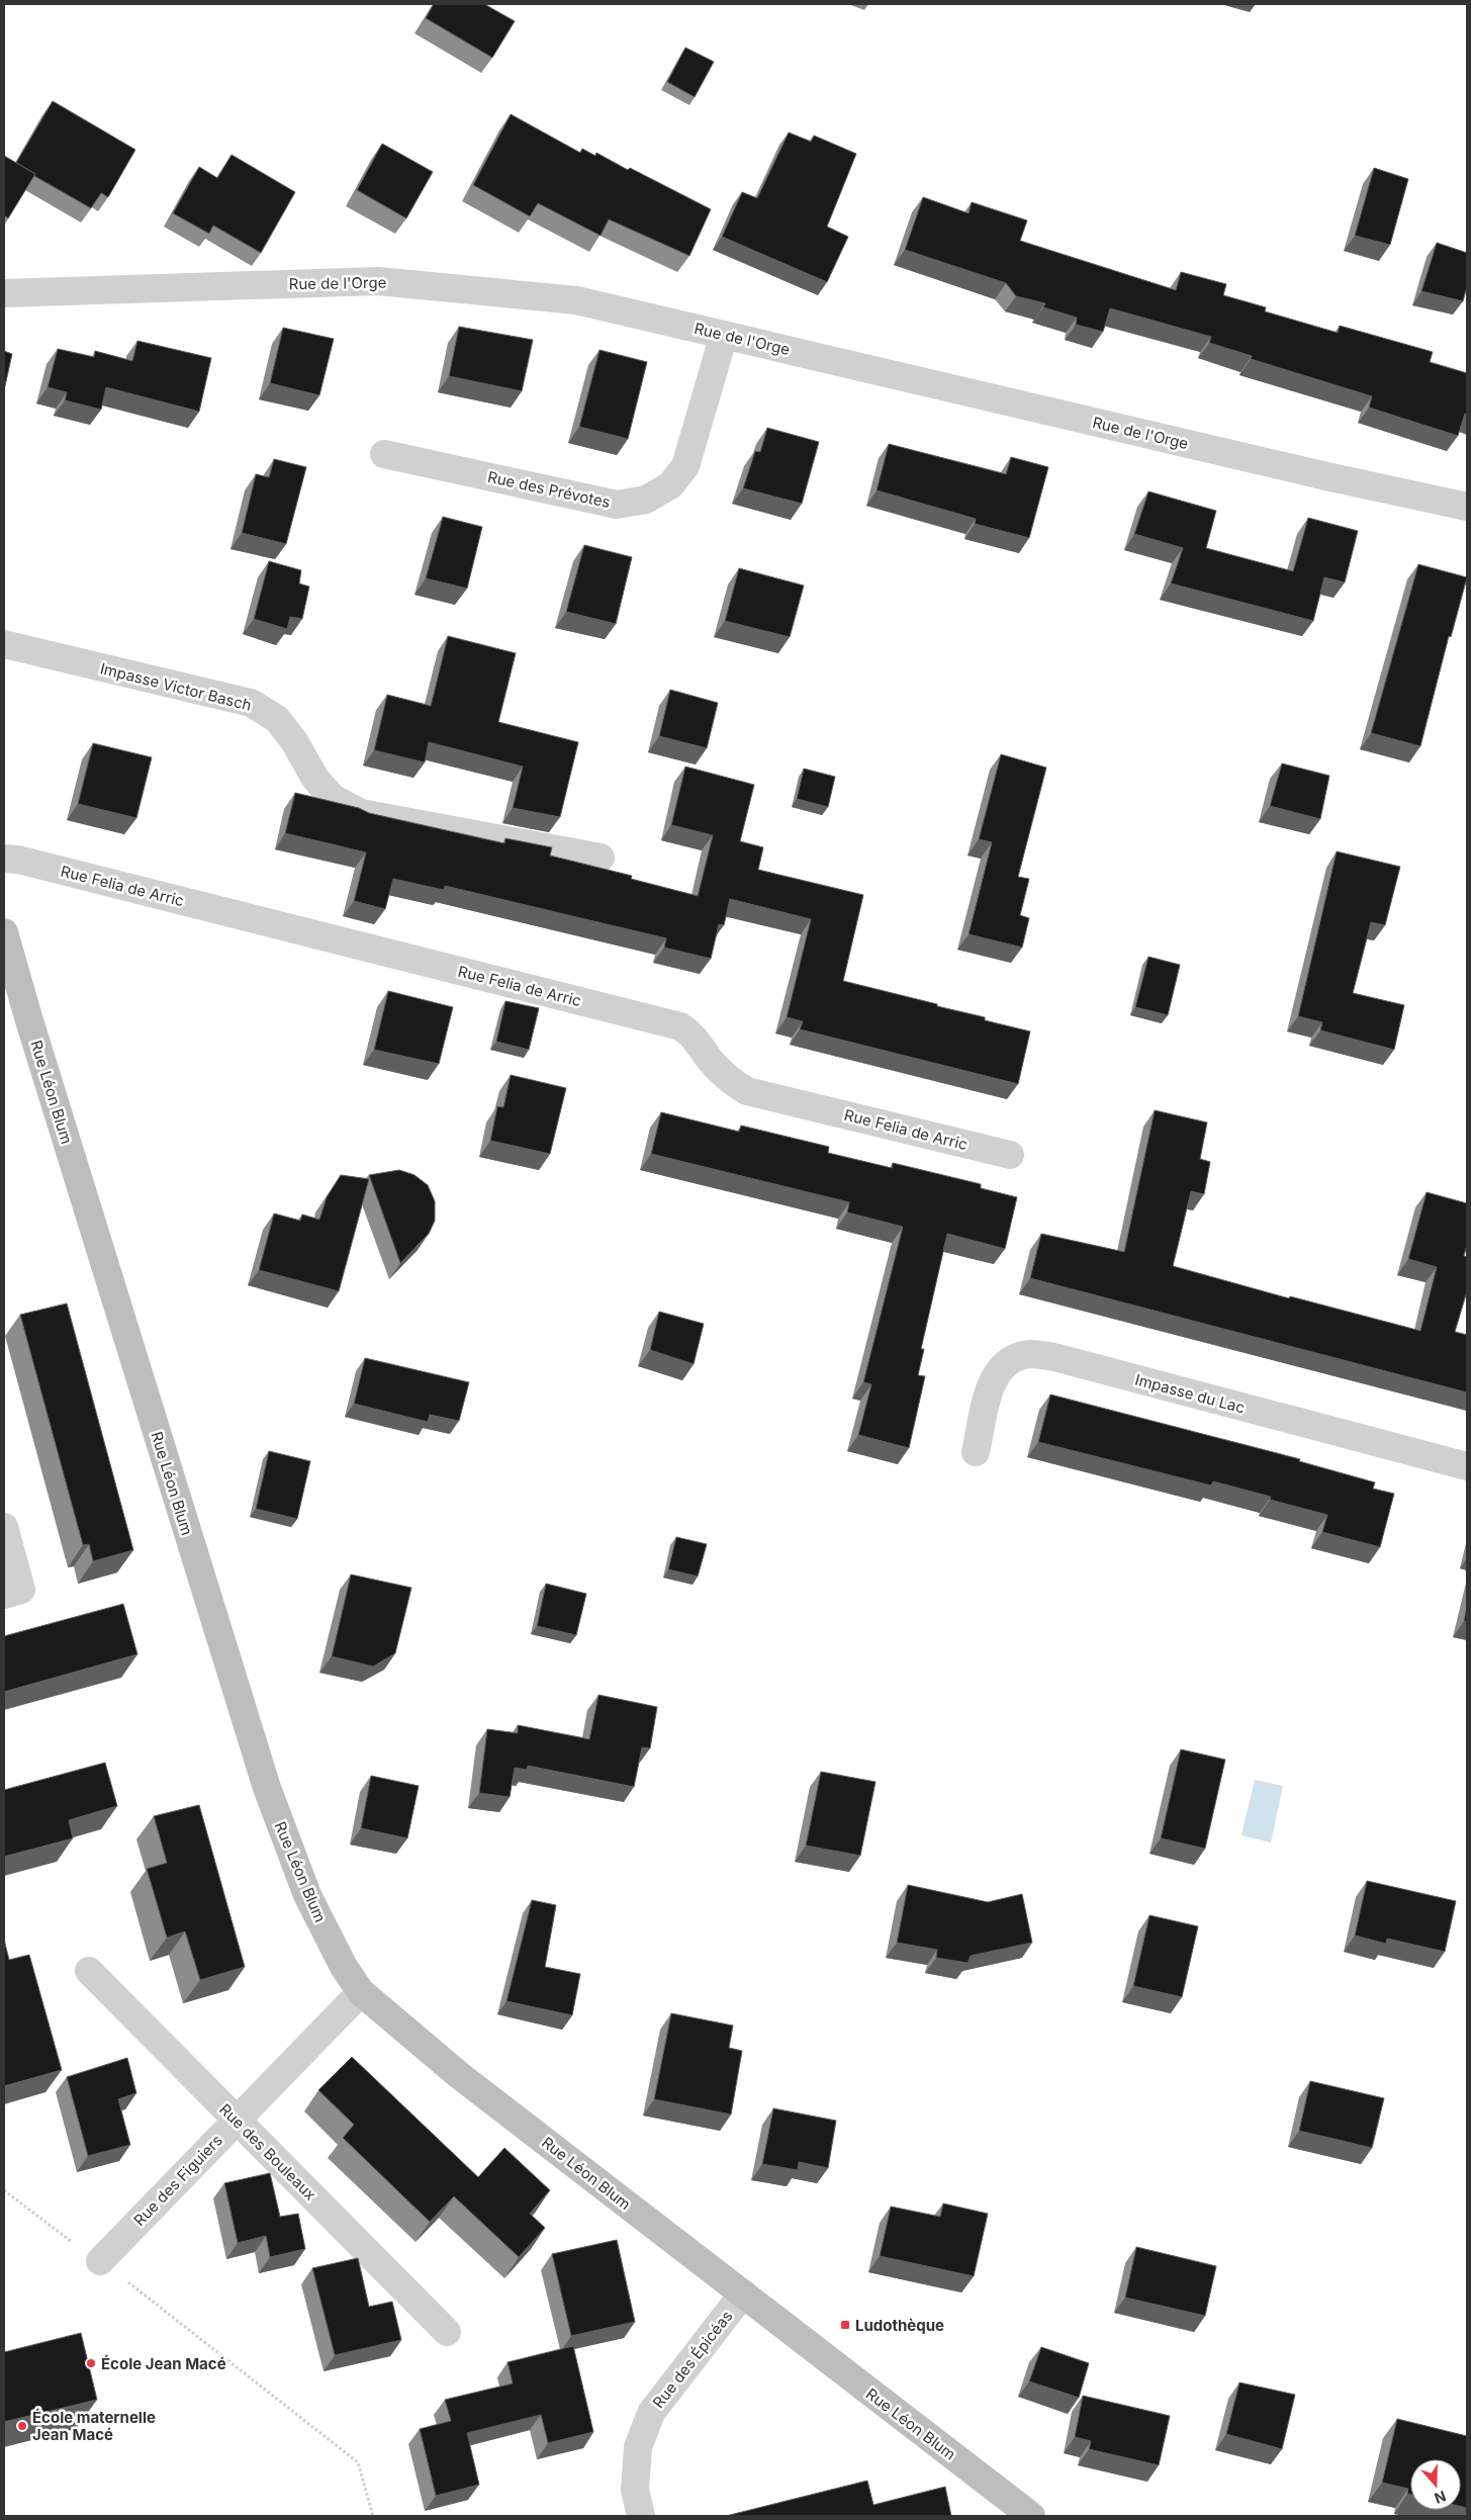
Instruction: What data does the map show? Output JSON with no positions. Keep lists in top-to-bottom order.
{
  "streets": {
    "main road": ["Rue Léon Blum"],
    "street": [
      "Rue de l'Orge",
      "Rue des Prévotes",
      "Impasse Victor Basch",
      "Rue Felia de Arric",
      "Impasse du Lac",
      "Rue des Bouleaux",
      "Rue des Figuiers",
      "Rue des Épicéas"
    ]
  },
  "crossings": [
    ["Rue de l'Orge", "Rue des Prévotes"],
    ["Rue Léon Blum", "Rue des Figuiers"],
    ["Rue Léon Blum", "Rue des Épicéas"],
    ["Rue des Bouleaux", "Rue des Figuiers"]
  ],
  "places": {
    "transit": ["Ludothèque"],
    "other": ["École Jean Macé", "École maternelle Jean Macé"]
  },
  "north": "bottom"
}
